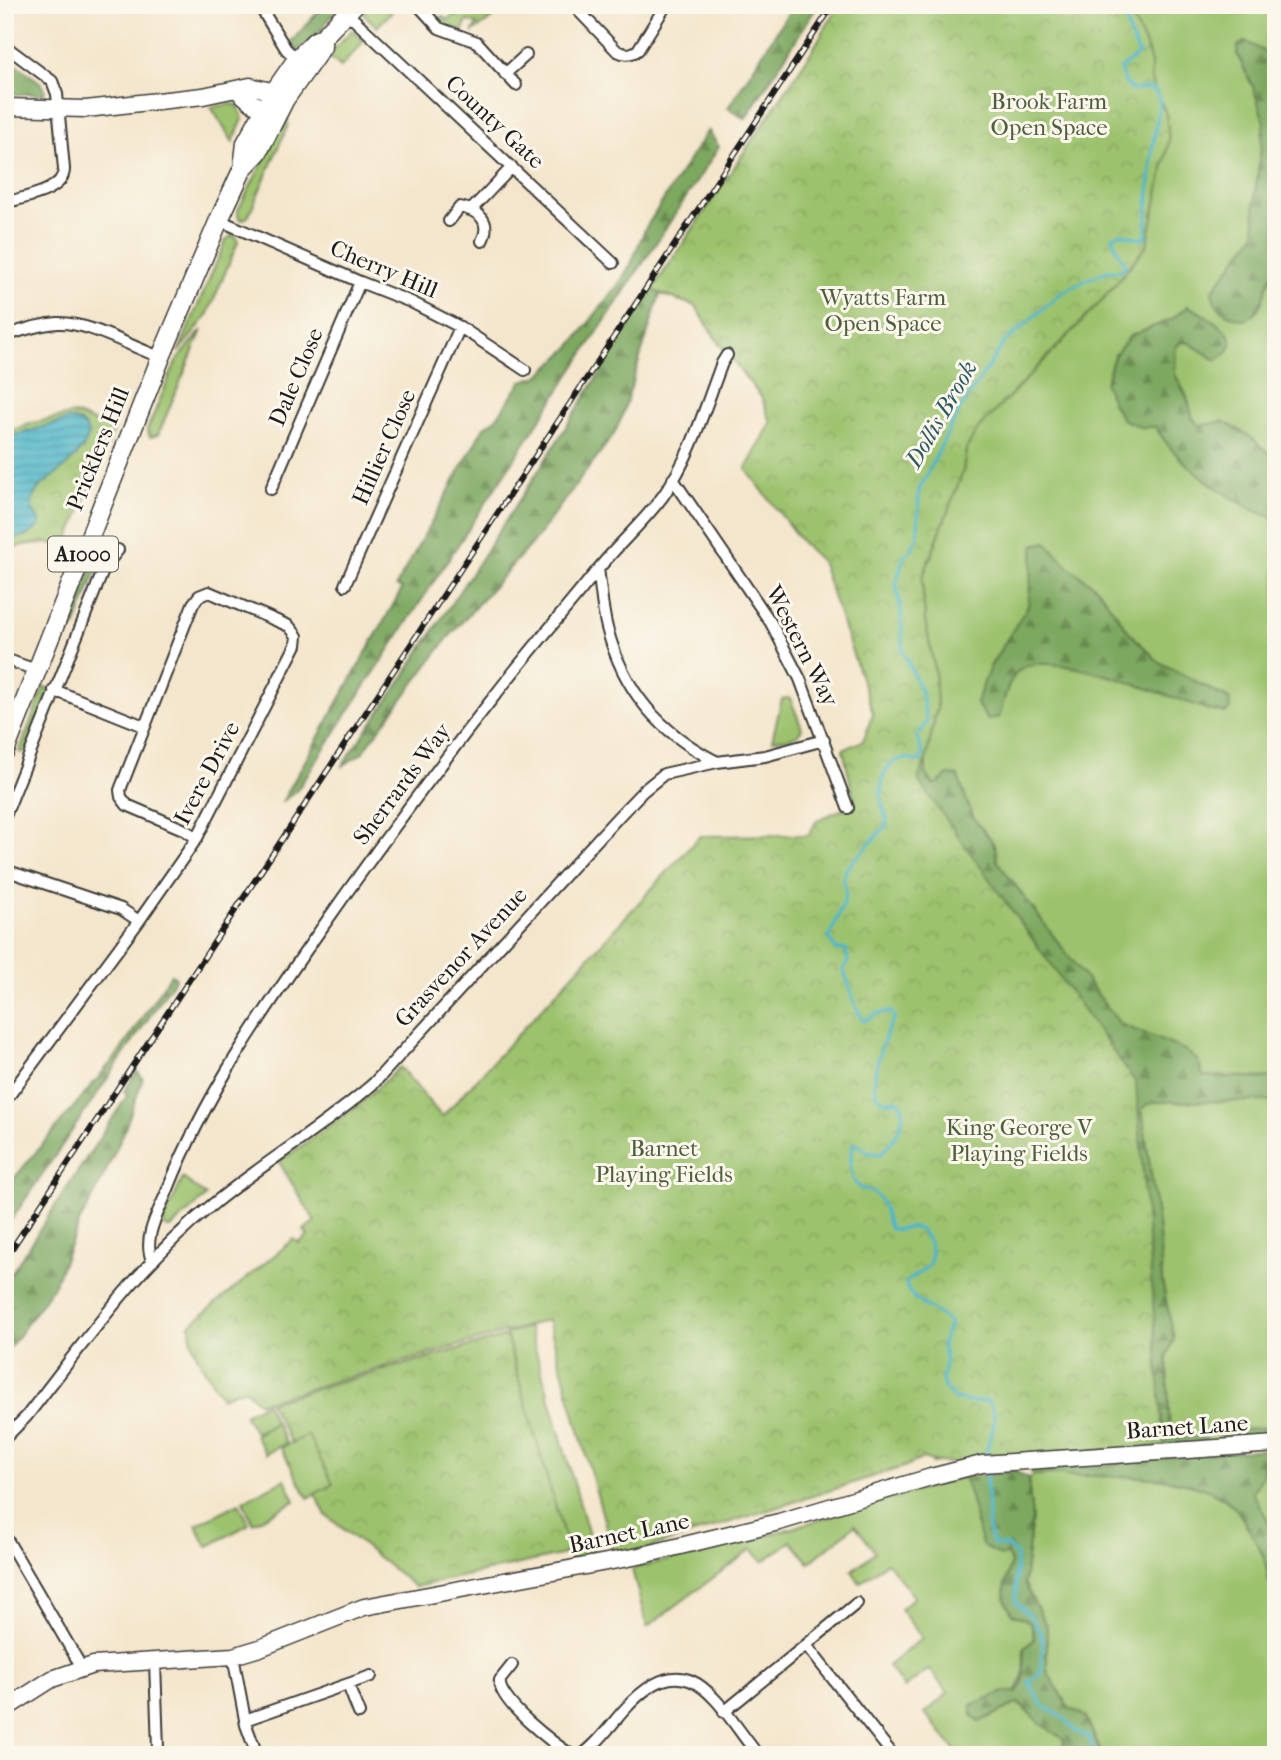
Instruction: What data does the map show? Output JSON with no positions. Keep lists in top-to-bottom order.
{
  "streets": {
    "main road": ["Pricklers Hill", "A1000"],
    "street": [
      "County Gate",
      "Cherry Hill",
      "Dale Close",
      "Hillier Close",
      "Western Way",
      "Ivere Drive",
      "Sherrards Way",
      "Grasvenor Avenue",
      "Barnet Lane"
    ]
  },
  "crossings": [
    ["County Gate", "A1000"],
    ["Cherry Hill", "Dale Close"],
    ["Cherry Hill", "Hillier Close"],
    ["Cherry Hill", "Pricklers Hill"],
    ["Pricklers Hill", "A1000"],
    ["Western Way", "Sherrards Way"],
    ["Western Way", "Grasvenor Avenue"],
    ["Sherrards Way", "Grasvenor Avenue"]
  ],
  "water": ["Dollis Brook"],
  "parks": [
    "Brook Farm Open Space",
    "Wyatts Farm Open Space",
    "King George V Playing Fields",
    "Barnet Playing Fields"
  ]
}
